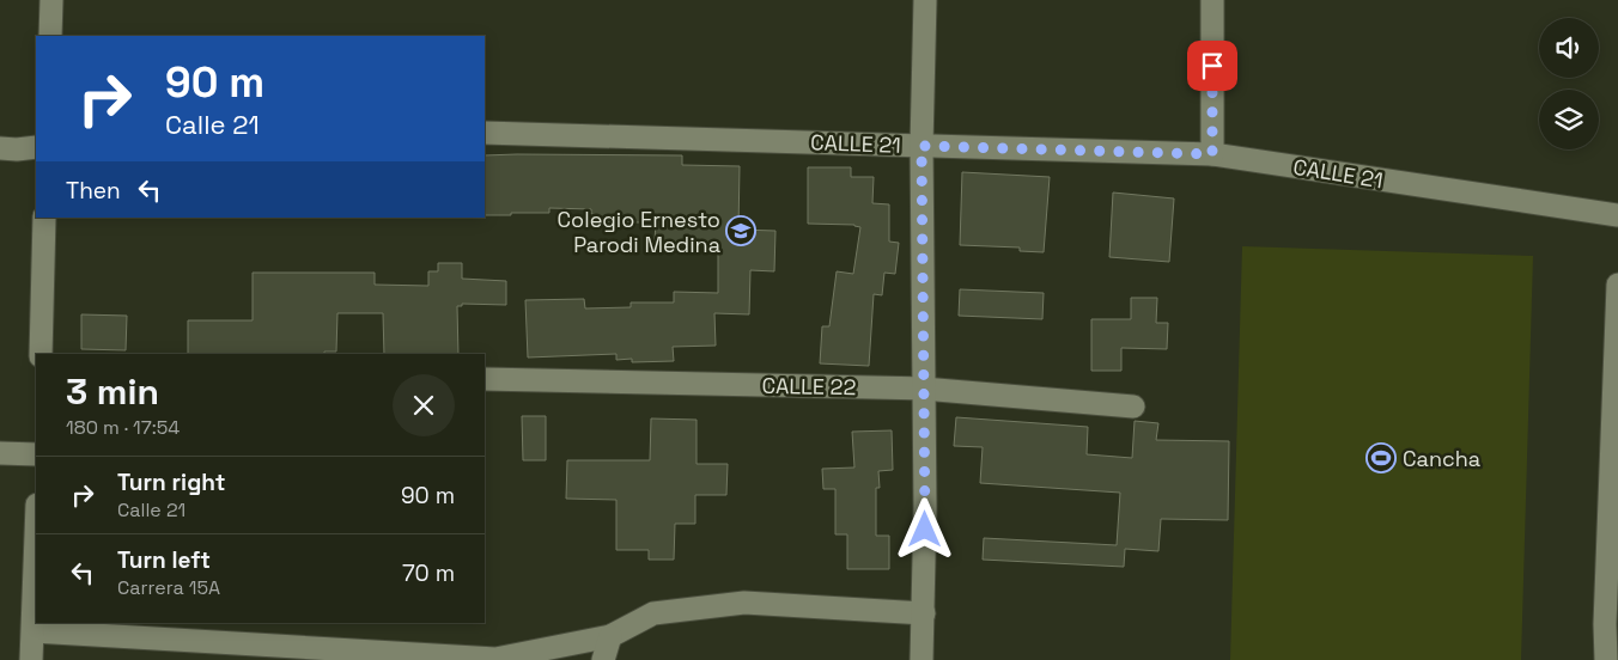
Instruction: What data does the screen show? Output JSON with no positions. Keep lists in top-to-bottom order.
{
  "streets": {
    "street": ["CALLE 21", "CALLE 22"]
  },
  "places": {
    "school or university": ["Colegio Ernesto Parodi Medina"],
    "sports": ["Cancha"]
  },
  "page": {
    "turn": ["90 m", "Calle 21"],
    "then": "Then",
    "heading": ["3 min", "180 m · 17:54"],
    "list": [
      {
        "name": "Turn right",
        "note": "Calle 21",
        "value": "90 m"
      },
      {
        "name": "Turn left",
        "note": "Carrera 15A",
        "value": "70 m"
      }
    ]
  }
}
